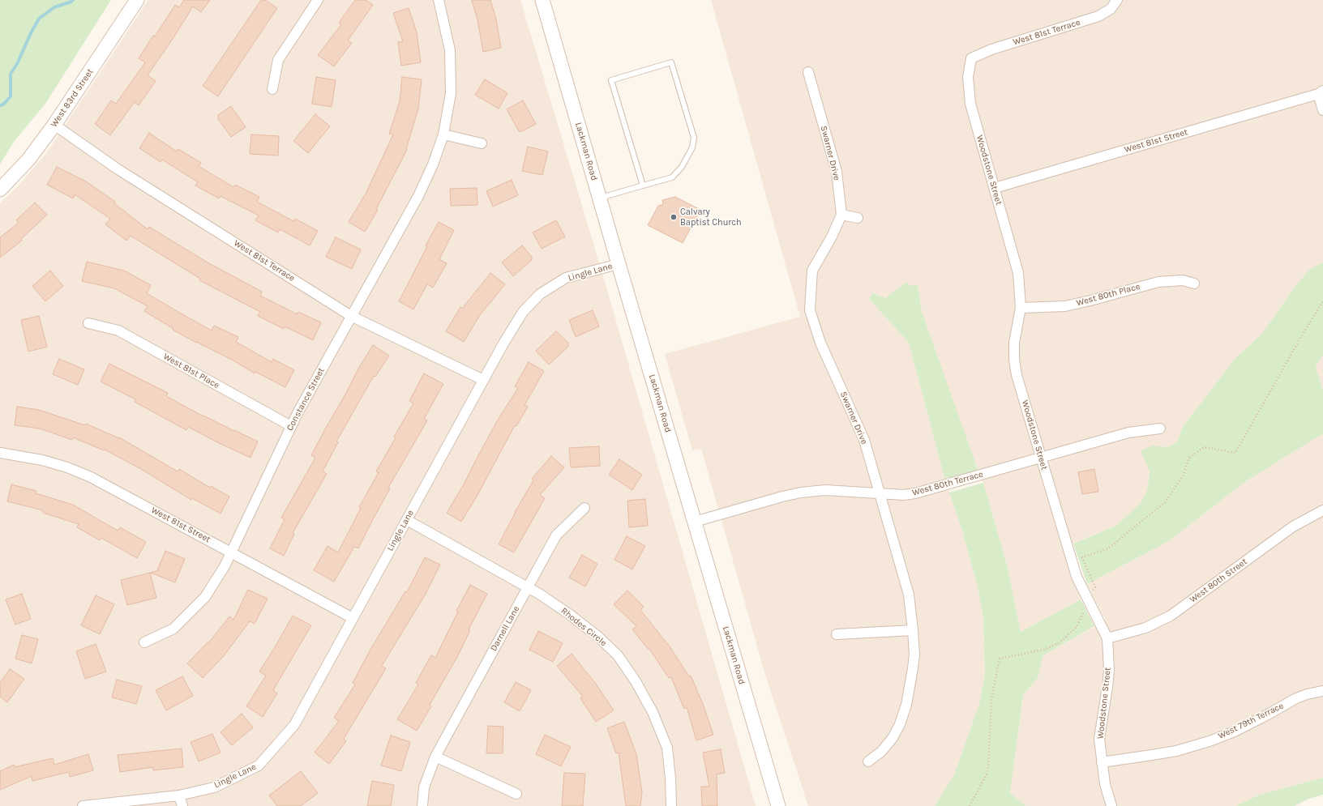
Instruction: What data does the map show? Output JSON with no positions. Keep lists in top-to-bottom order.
{
  "streets": {
    "main road": ["West 83rd Street", "Lackman Road"],
    "street": [
      "West 81st Terrace",
      "West 81st Street",
      "Swarner Drive",
      "Woodstone Street",
      "Lingle Lane",
      "West 80th Place",
      "West 81st Place",
      "Constance Street",
      "West 80th Terrace",
      "West 80th Street",
      "Rhodes Circle",
      "Darnell Lane",
      "West 79th Terrace"
    ]
  },
  "crossings": [
    ["West 81st Terrace", "West 83rd Street"],
    ["West 81st Terrace", "Woodstone Street"],
    ["West 81st Terrace", "Lingle Lane"],
    ["West 81st Terrace", "Constance Street"],
    ["West 81st Street", "Woodstone Street"],
    ["West 81st Street", "Lingle Lane"],
    ["West 81st Street", "Constance Street"],
    ["Lackman Road", "Lingle Lane"],
    ["Lackman Road", "West 80th Terrace"],
    ["Swarner Drive", "West 80th Terrace"],
    ["Woodstone Street", "West 80th Place"],
    ["Woodstone Street", "West 80th Terrace"],
    ["Woodstone Street", "West 80th Street"],
    ["Woodstone Street", "West 79th Terrace"],
    ["Lingle Lane", "Rhodes Circle"],
    ["West 81st Place", "Constance Street"],
    ["Rhodes Circle", "Darnell Lane"]
  ],
  "places": ["Calvary Baptist Church"]
}
